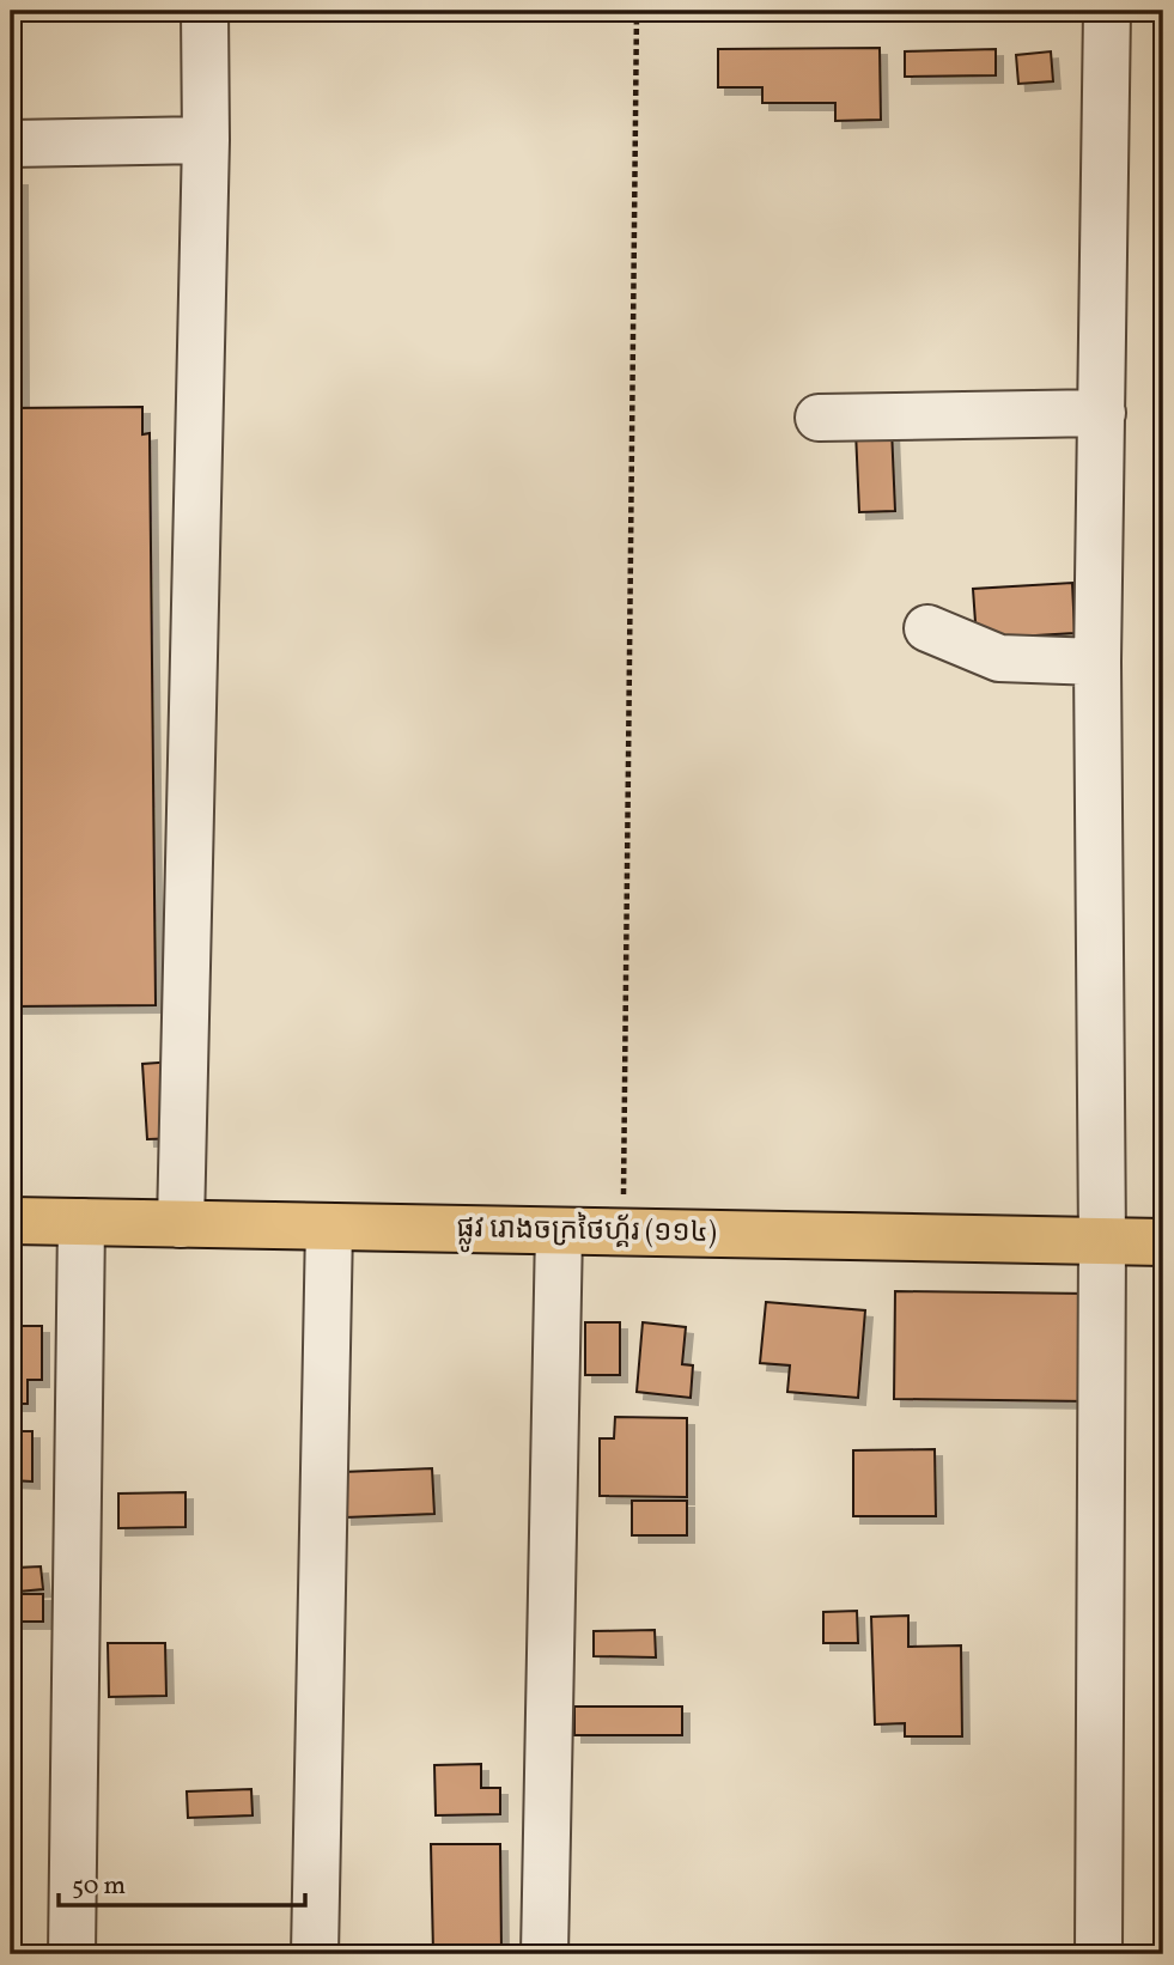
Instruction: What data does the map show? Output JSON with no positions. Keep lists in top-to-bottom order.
{
  "streets": {
    "main road": ["ផ្លូវ រោងចក្រថៃហ្គ័រ (១១៤)"]
  },
  "scale_bar": "50 m"
}
